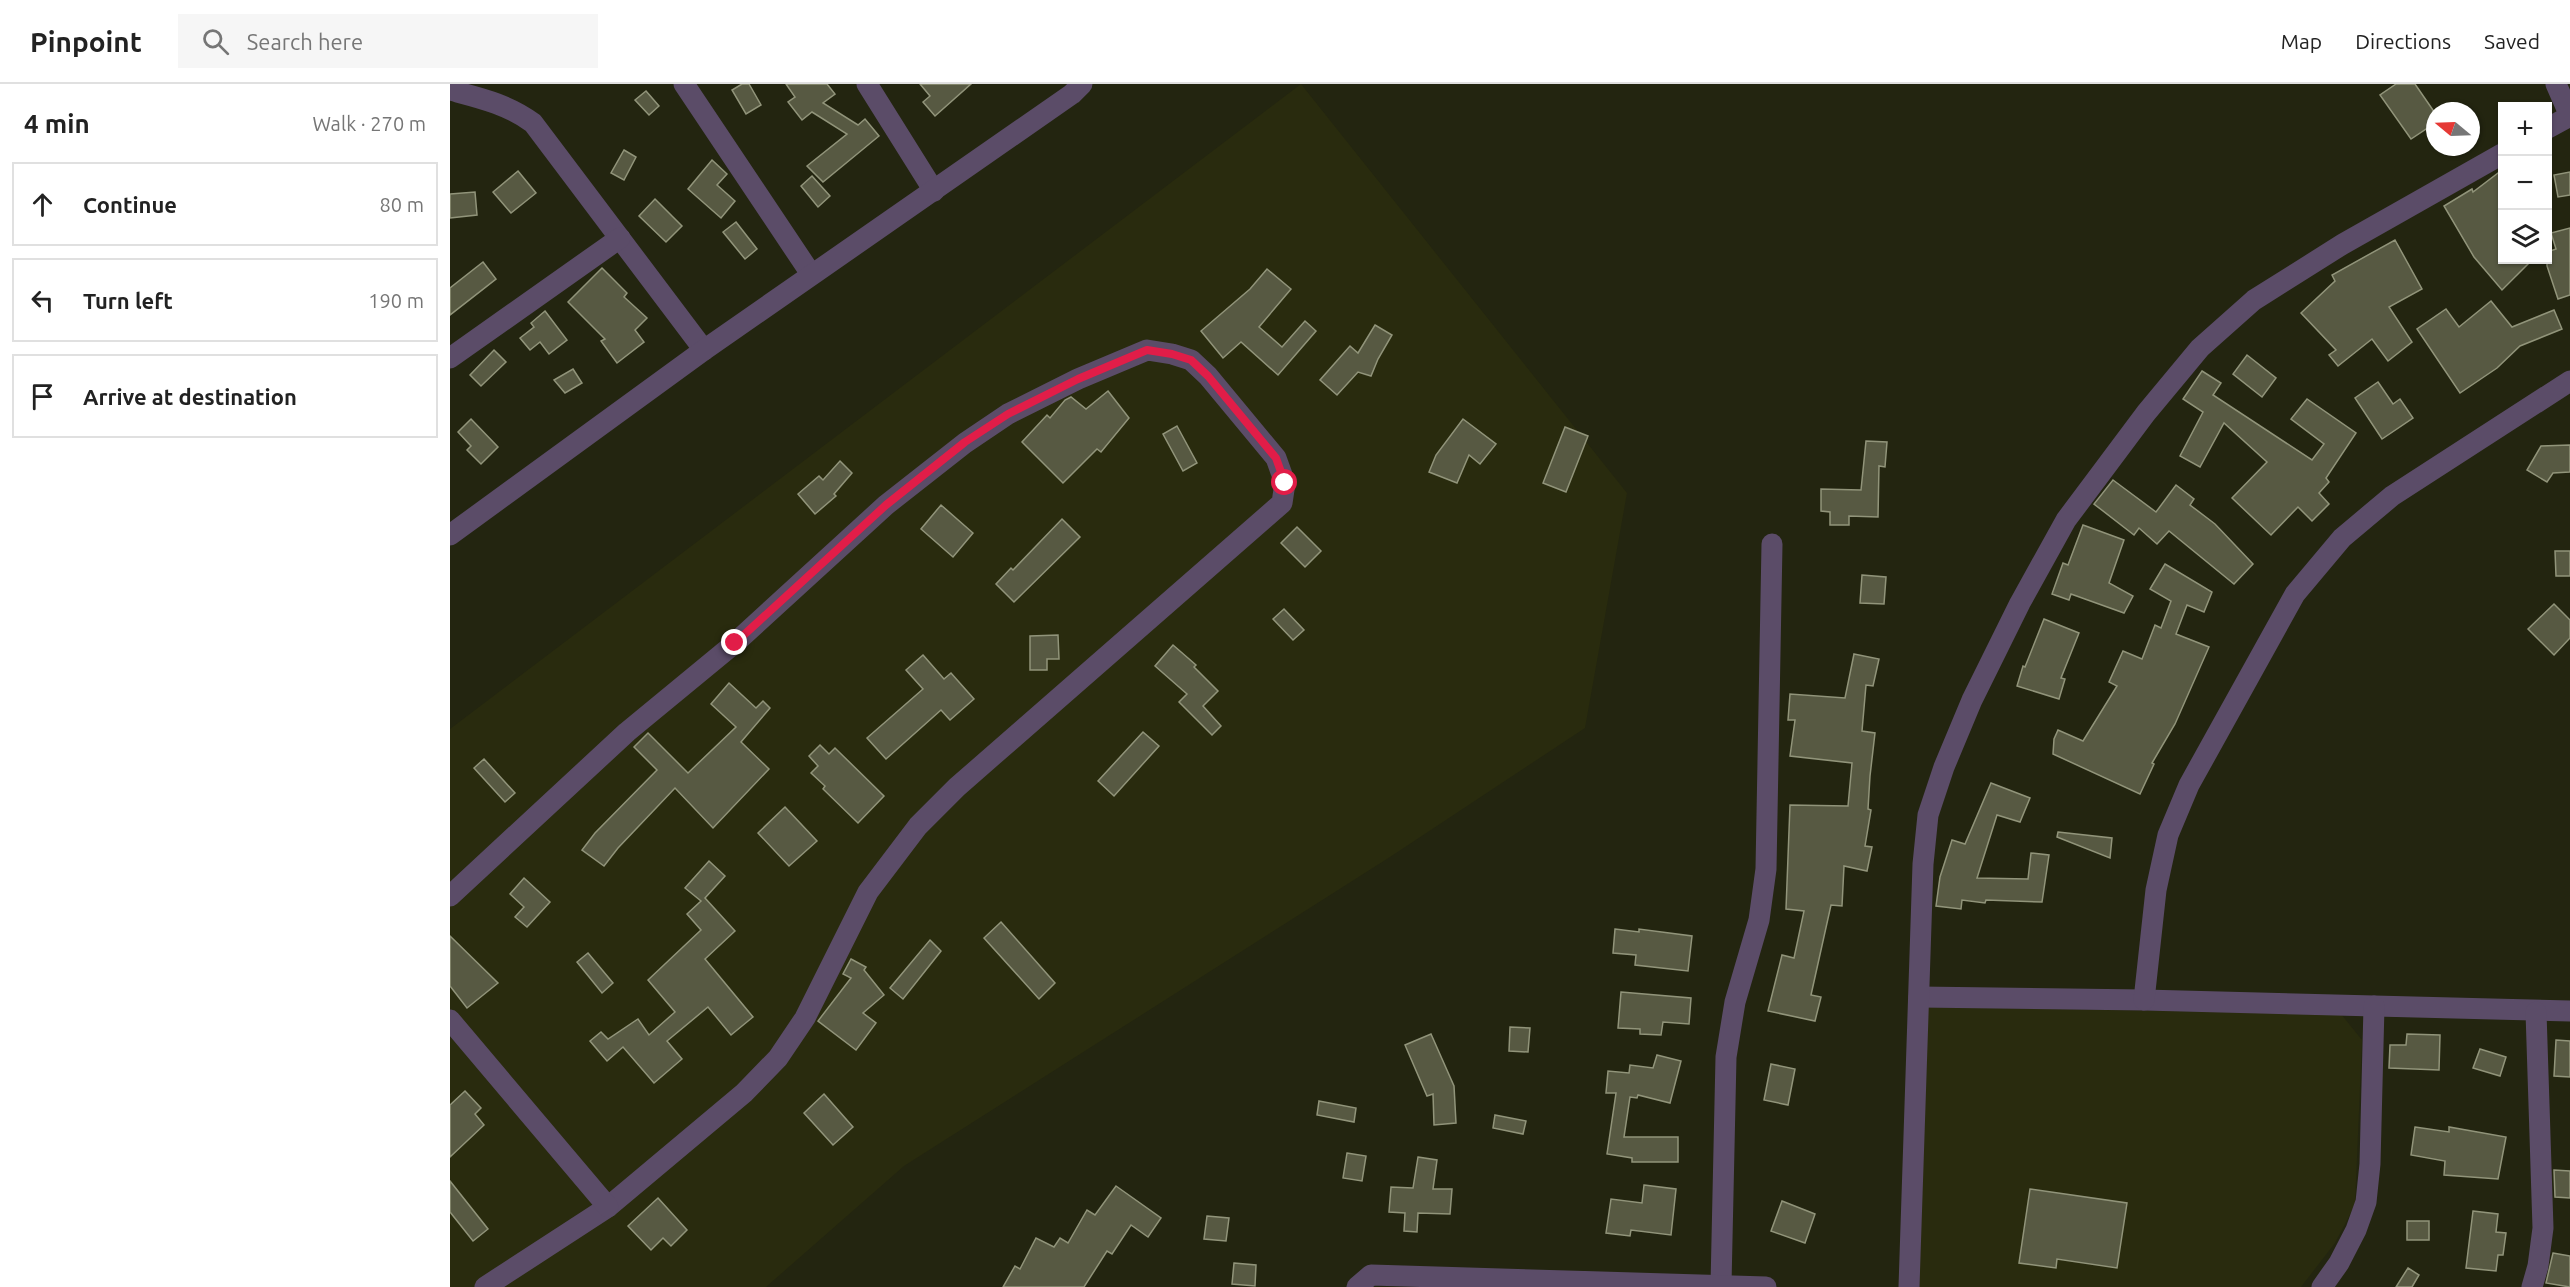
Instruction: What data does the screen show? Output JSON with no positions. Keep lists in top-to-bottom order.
{
  "north": "left",
  "page": {
    "header": "Pinpoint",
    "search": "Search here",
    "nav": ["Map", "Directions", "Saved"],
    "heading": ["4 min", "Walk · 270 m"],
    "map_buttons": ["+", "−"],
    "list": [
      ["Continue", "80 m"],
      ["Turn left", "190 m"],
      "Arrive at destination"
    ]
  }
}
